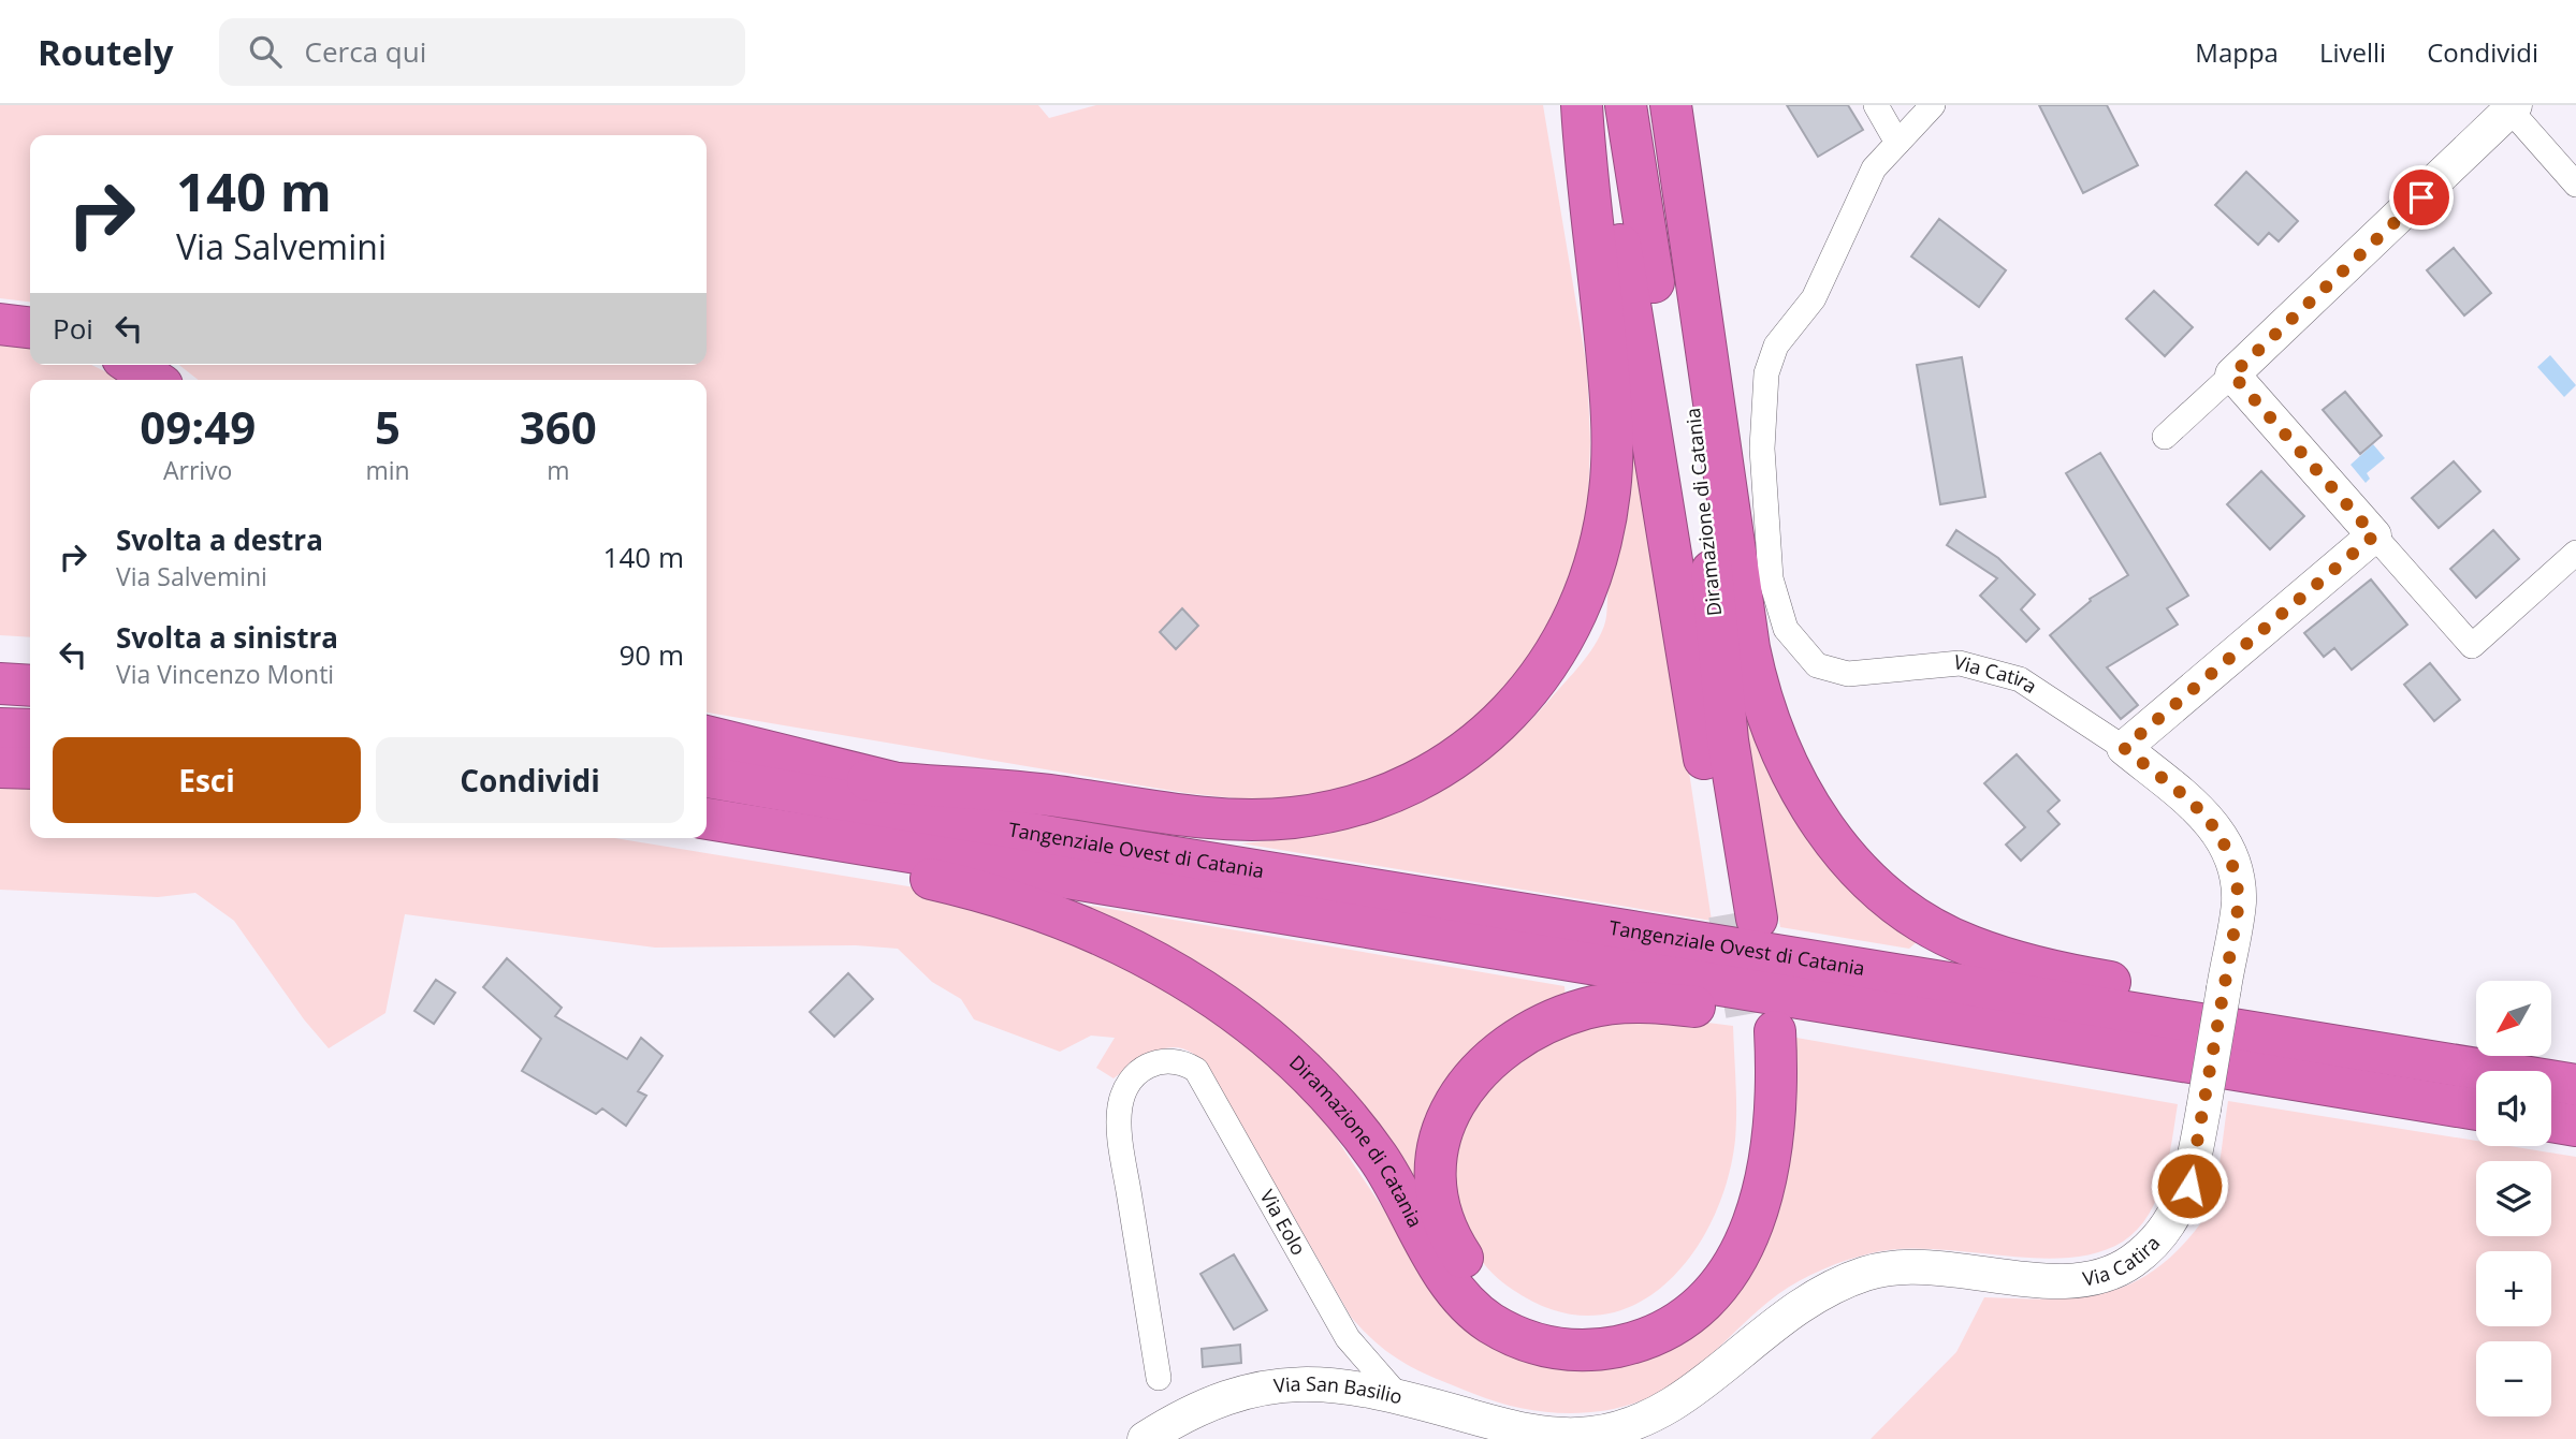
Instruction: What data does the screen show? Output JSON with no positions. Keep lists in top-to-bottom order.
{
  "streets": {
    "highway": ["Diramazione di Catania", "Tangenziale Ovest di Catania"],
    "street": ["Via Catira", "Via Eolo", "Via San Basilio"]
  },
  "crossings": [
    ["Diramazione di Catania", "Tangenziale Ovest di Catania"],
    ["Via Catira", "Via Eolo"],
    ["Via Catira", "Via San Basilio"],
    ["Via Eolo", "Via San Basilio"]
  ],
  "north": "bottom left",
  "page": {
    "header": "Routely",
    "search": "Cerca qui",
    "nav": ["Mappa", "Livelli", "Condividi"],
    "turn": ["140 m", "Via Salvemini"],
    "then": "Poi",
    "eta": [
      "09:49",
      "Arrivo",
      "5",
      "min",
      "360",
      "m"
    ],
    "list": [
      {
        "name": "Svolta a destra",
        "note": "Via Salvemini",
        "value": "140 m"
      },
      {
        "name": "Svolta a sinistra",
        "note": "Via Vincenzo Monti",
        "value": "90 m"
      }
    ],
    "buttons": ["Esci", "Condividi"],
    "map_buttons": ["+", "−"]
  }
}
